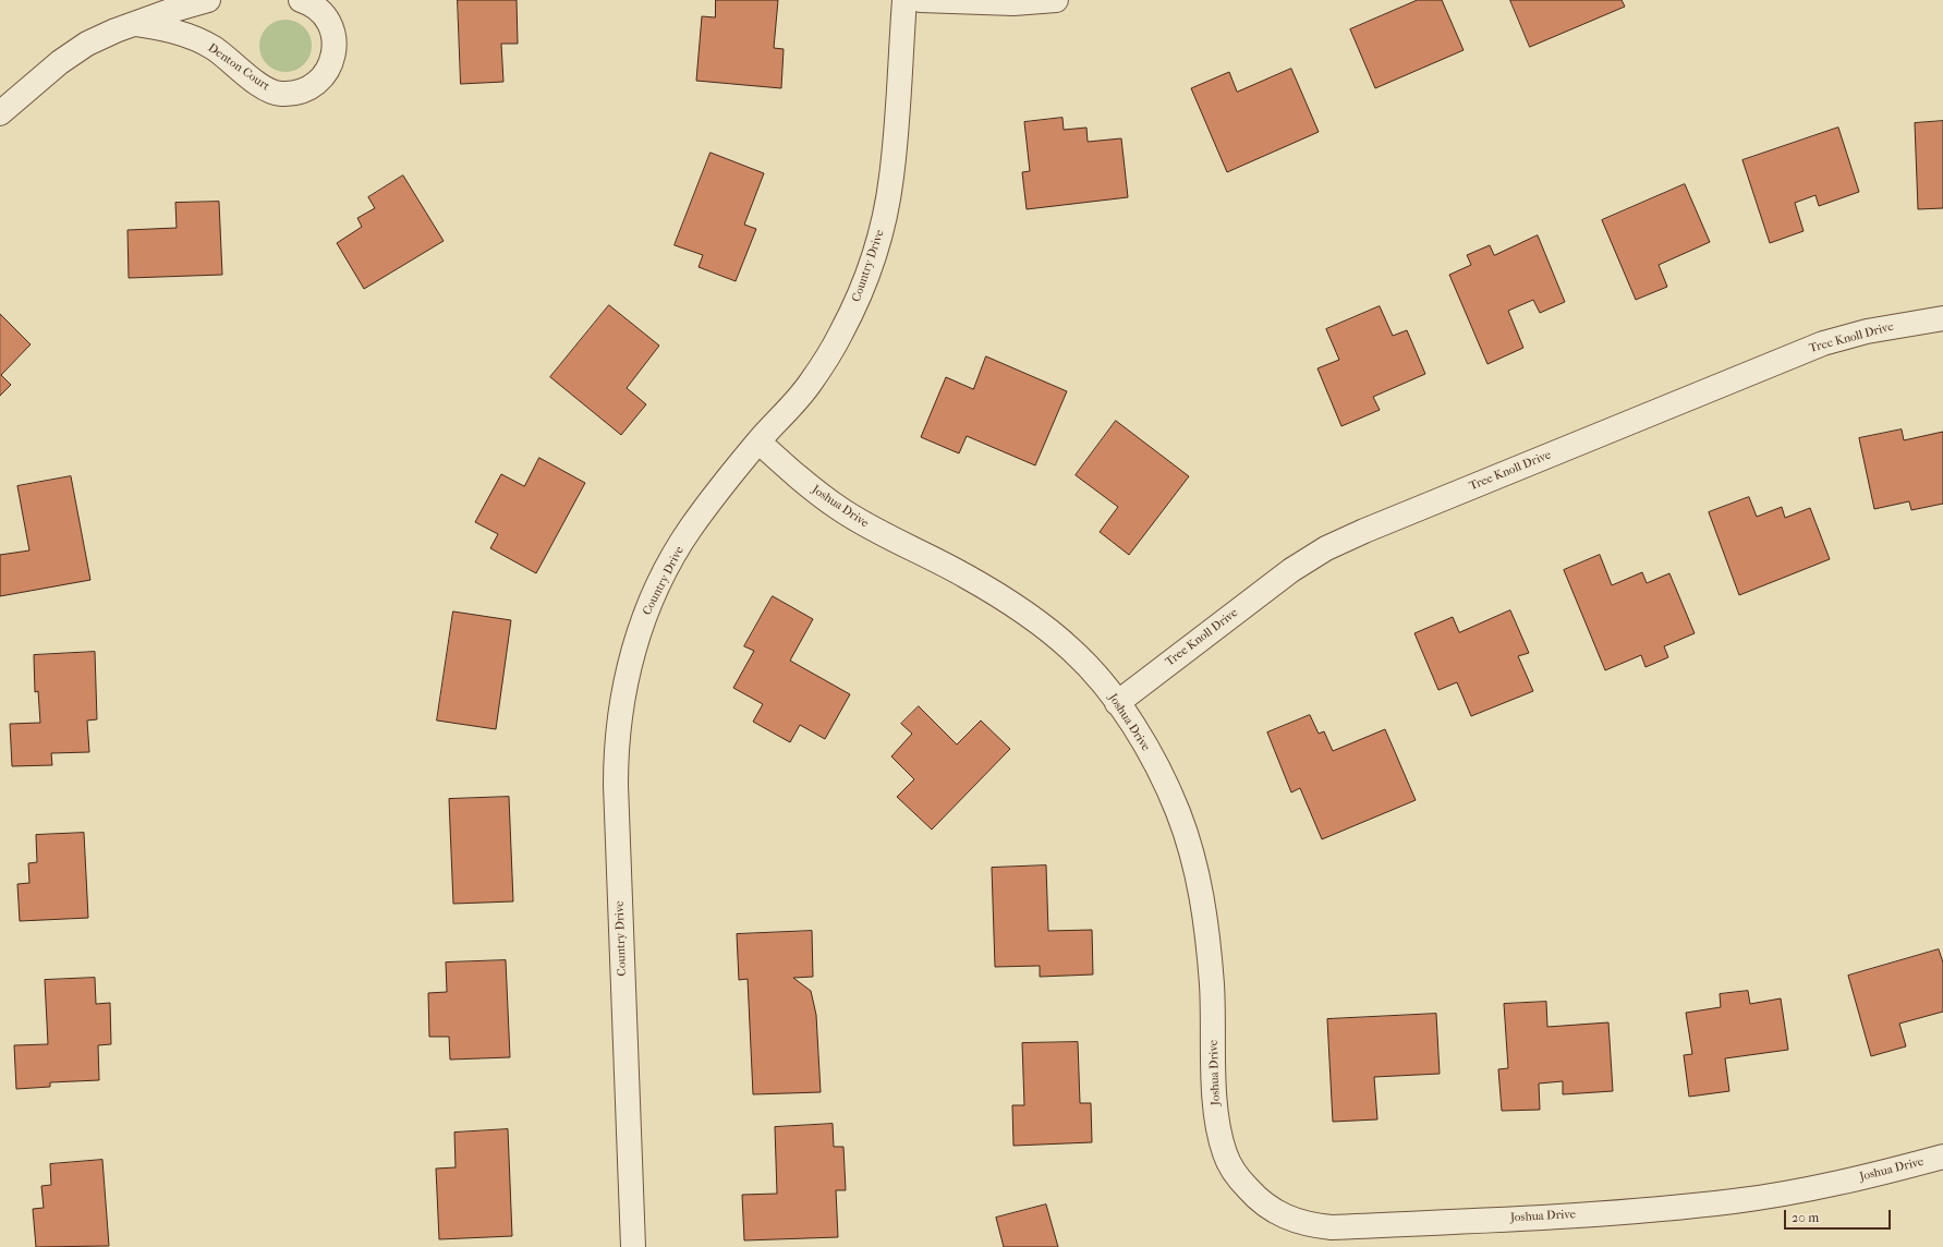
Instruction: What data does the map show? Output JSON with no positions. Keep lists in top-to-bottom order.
{
  "streets": {
    "street": [
      "Denton Court",
      "Country Drive",
      "Tree Knoll Drive",
      "Joshua Drive"
    ]
  },
  "crossings": [
    ["Country Drive", "Joshua Drive"],
    ["Tree Knoll Drive", "Joshua Drive"]
  ],
  "scale_bar": "20 m"
}
